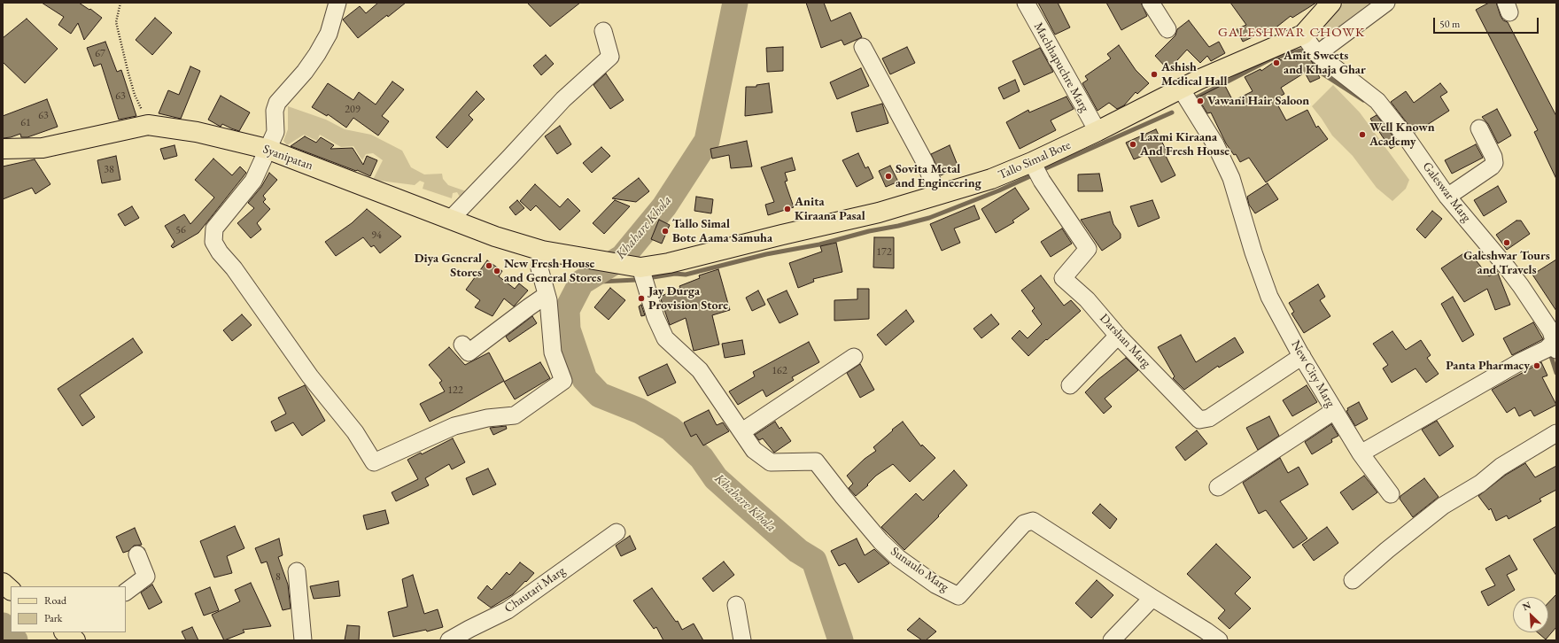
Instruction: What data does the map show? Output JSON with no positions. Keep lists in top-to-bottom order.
{
  "streets": {
    "main road": ["Syanipatan", "Tallo Simal Bote"],
    "street": [
      "Machhapuchre Marg",
      "Galeswar Marg",
      "Darshan Marg",
      "New City Marg",
      "Sunaulo Marg",
      "Chautari Marg"
    ]
  },
  "crossings": [
    ["Machhapuchre Marg", "Tallo Simal Bote"],
    ["Syanipatan", "Tallo Simal Bote"],
    ["Tallo Simal Bote", "Galeswar Marg"],
    ["Tallo Simal Bote", "Darshan Marg"],
    ["Tallo Simal Bote", "New City Marg"],
    ["Tallo Simal Bote", "Sunaulo Marg"],
    ["Darshan Marg", "New City Marg"]
  ],
  "districts": ["GALESHWAR CHOWK"],
  "water": ["Khahare Khola"],
  "places": [
    "Amit Sweets and Khaja Ghar",
    "Ashish Medical Hall",
    "Vawani Hair Saloon",
    "Well Known Academy",
    "Laxmi Kiraana And Fresh House",
    "Sovita Metal and Engineering",
    "Anita Kiraana Pasal",
    "Tallo Simal Bote Aama Samuha",
    "Galeshwar Tours and Travels",
    "Diya General Stores",
    "New Fresh House and General Stores",
    "Jay Durga Provision Store",
    "Panta Pharmacy"
  ],
  "house_numbers": [
    "67",
    "63",
    "209",
    "63",
    "61",
    "38",
    "56",
    "94",
    "172",
    "162",
    "122",
    "8"
  ],
  "legend": ["Road", "Park"],
  "scale_bar": "50 m",
  "north": "top left"
}
